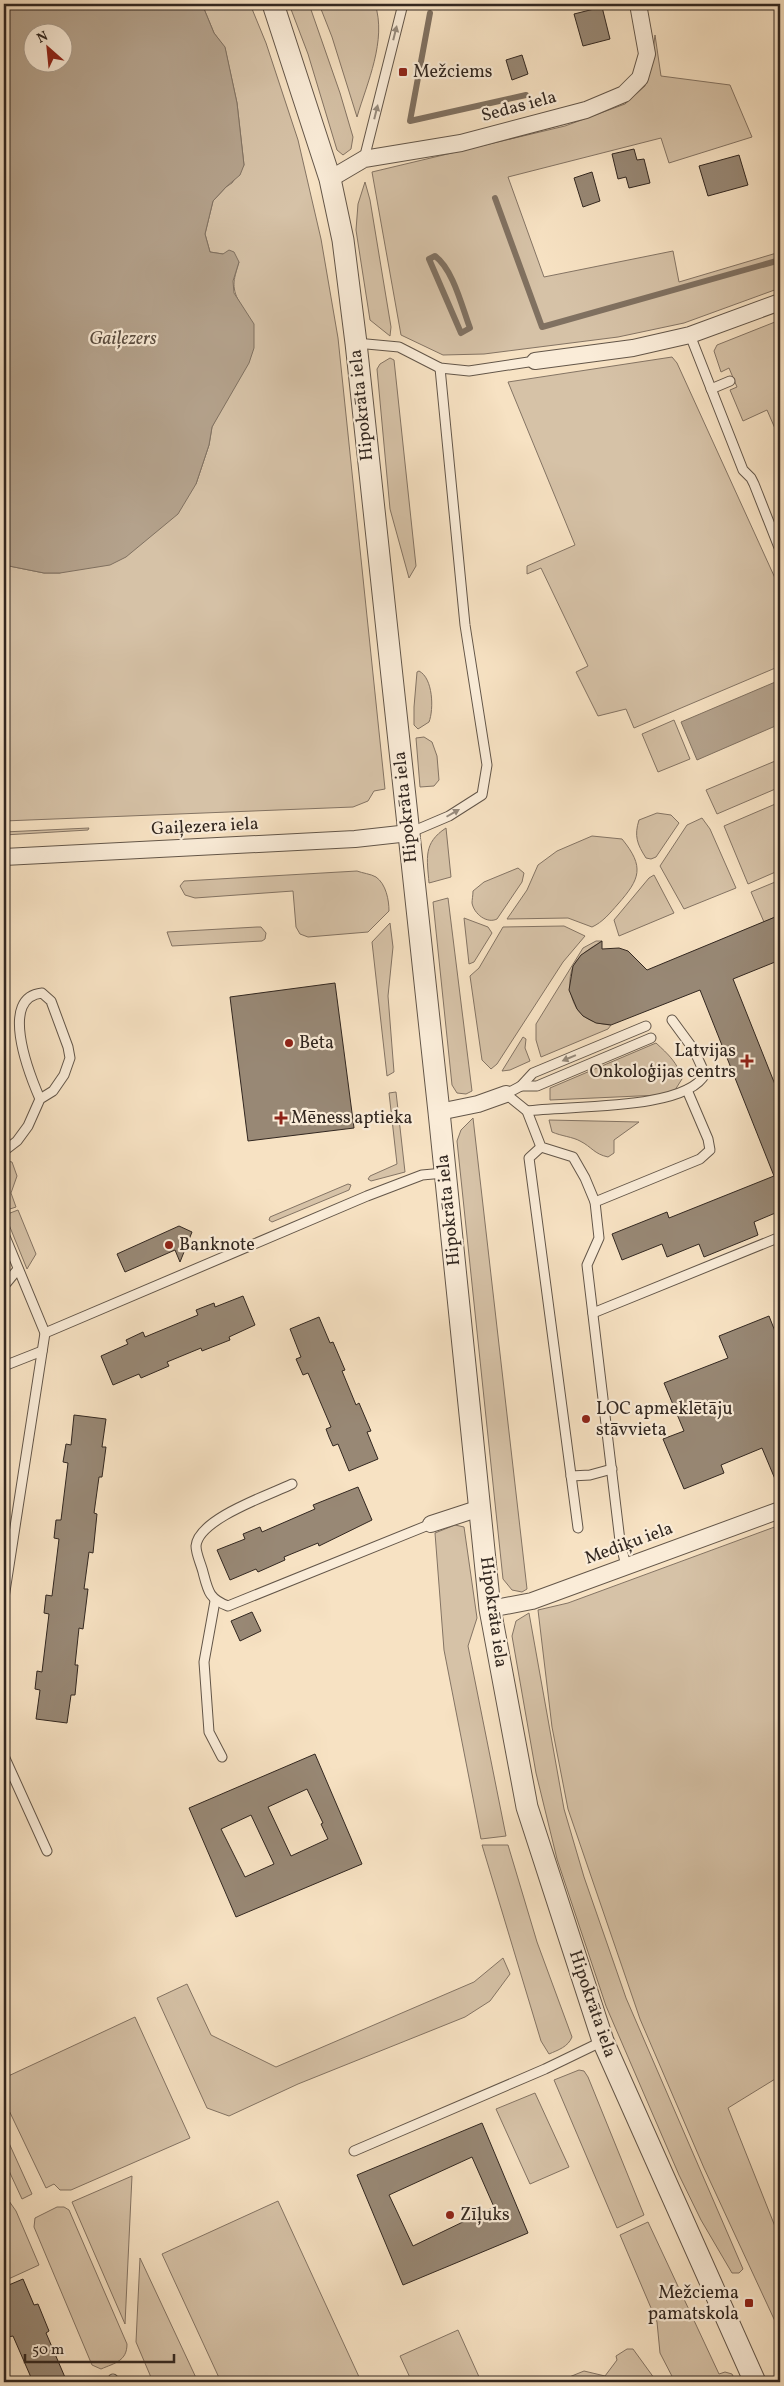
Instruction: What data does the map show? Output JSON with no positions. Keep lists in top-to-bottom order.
{
  "streets": {
    "street": [
      "Sedas iela",
      "Hipokrāta iela",
      "Gaiļezera iela",
      "Mediķu iela"
    ]
  },
  "crossings": [
    ["Sedas iela", "Hipokrāta iela"],
    ["Hipokrāta iela", "Gaiļezera iela"],
    ["Hipokrāta iela", "Mediķu iela"]
  ],
  "water": ["Gaiļezers"],
  "places": {
    "transit": ["Mežciems", "Mežciema pamatskola"],
    "other": [
      "Beta",
      "Banknote",
      "LOC apmeklētāju stāvvieta",
      "Zīļuks"
    ],
    "health": ["Latvijas Onkoloģijas centrs", "Mēness aptieka"]
  },
  "scale_bar": "50 m",
  "north": "top left"
}
